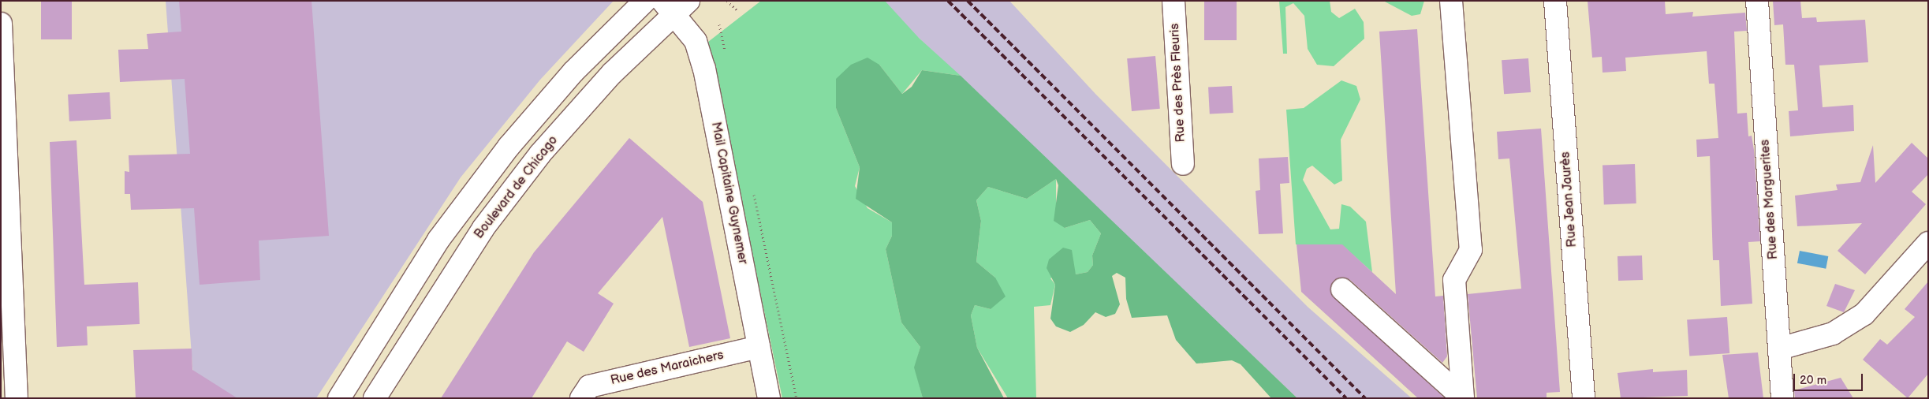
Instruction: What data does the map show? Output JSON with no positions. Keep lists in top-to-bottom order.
{
  "streets": {
    "street": [
      "Rue des Près Fleuris",
      "Boulevard de Chicago",
      "Mail Capitaine Guynemer",
      "Rue Jean Jaurès",
      "Rue des Marguerites",
      "Rue des Maraichers"
    ]
  },
  "crossings": [
    ["Boulevard de Chicago", "Mail Capitaine Guynemer"],
    ["Mail Capitaine Guynemer", "Rue des Maraichers"]
  ],
  "scale_bar": "20 m"
}
